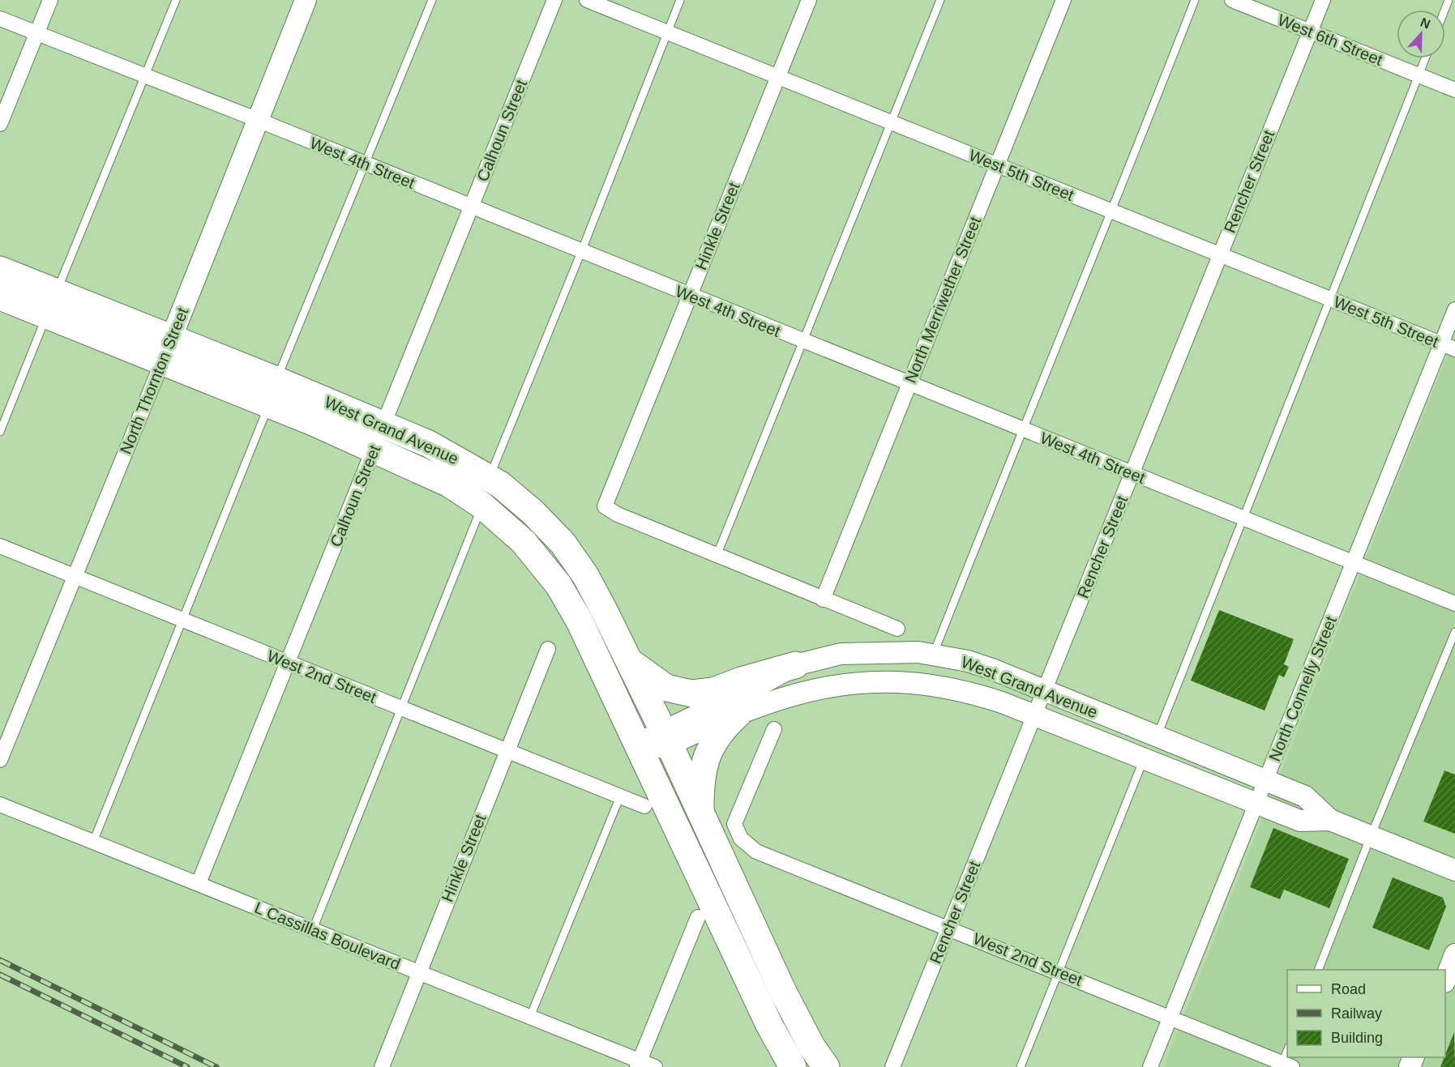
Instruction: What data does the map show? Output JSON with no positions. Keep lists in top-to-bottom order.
{
  "streets": {
    "highway": ["West Grand Avenue"],
    "main road": ["North Thornton Street"],
    "street": [
      "West 6th Street",
      "Calhoun Street",
      "West 4th Street",
      "West 5th Street",
      "Rencher Street",
      "Hinkle Street",
      "North Merriwether Street",
      "West 2nd Street",
      "North Connelly Street",
      "L Cassillas Boulevard"
    ]
  },
  "crossings": [
    ["West 6th Street", "Rencher Street"],
    ["Calhoun Street", "West 4th Street"],
    ["Calhoun Street", "West Grand Avenue"],
    ["Calhoun Street", "West 2nd Street"],
    ["Calhoun Street", "L Cassillas Boulevard"],
    ["West 4th Street", "Rencher Street"],
    ["West 4th Street", "Hinkle Street"],
    ["West 4th Street", "North Merriwether Street"],
    ["West 4th Street", "North Thornton Street"],
    ["West 4th Street", "North Connelly Street"],
    ["West 5th Street", "Rencher Street"],
    ["West 5th Street", "Hinkle Street"],
    ["West 5th Street", "North Merriwether Street"],
    ["West 5th Street", "North Connelly Street"],
    ["Rencher Street", "West Grand Avenue"],
    ["Rencher Street", "West 2nd Street"],
    ["Hinkle Street", "West 2nd Street"],
    ["Hinkle Street", "L Cassillas Boulevard"],
    ["North Thornton Street", "West Grand Avenue"],
    ["North Thornton Street", "West 2nd Street"],
    ["West Grand Avenue", "North Connelly Street"],
    ["West 2nd Street", "North Connelly Street"]
  ],
  "legend": ["Road", "Railway", "Building"],
  "north": "top"
}
